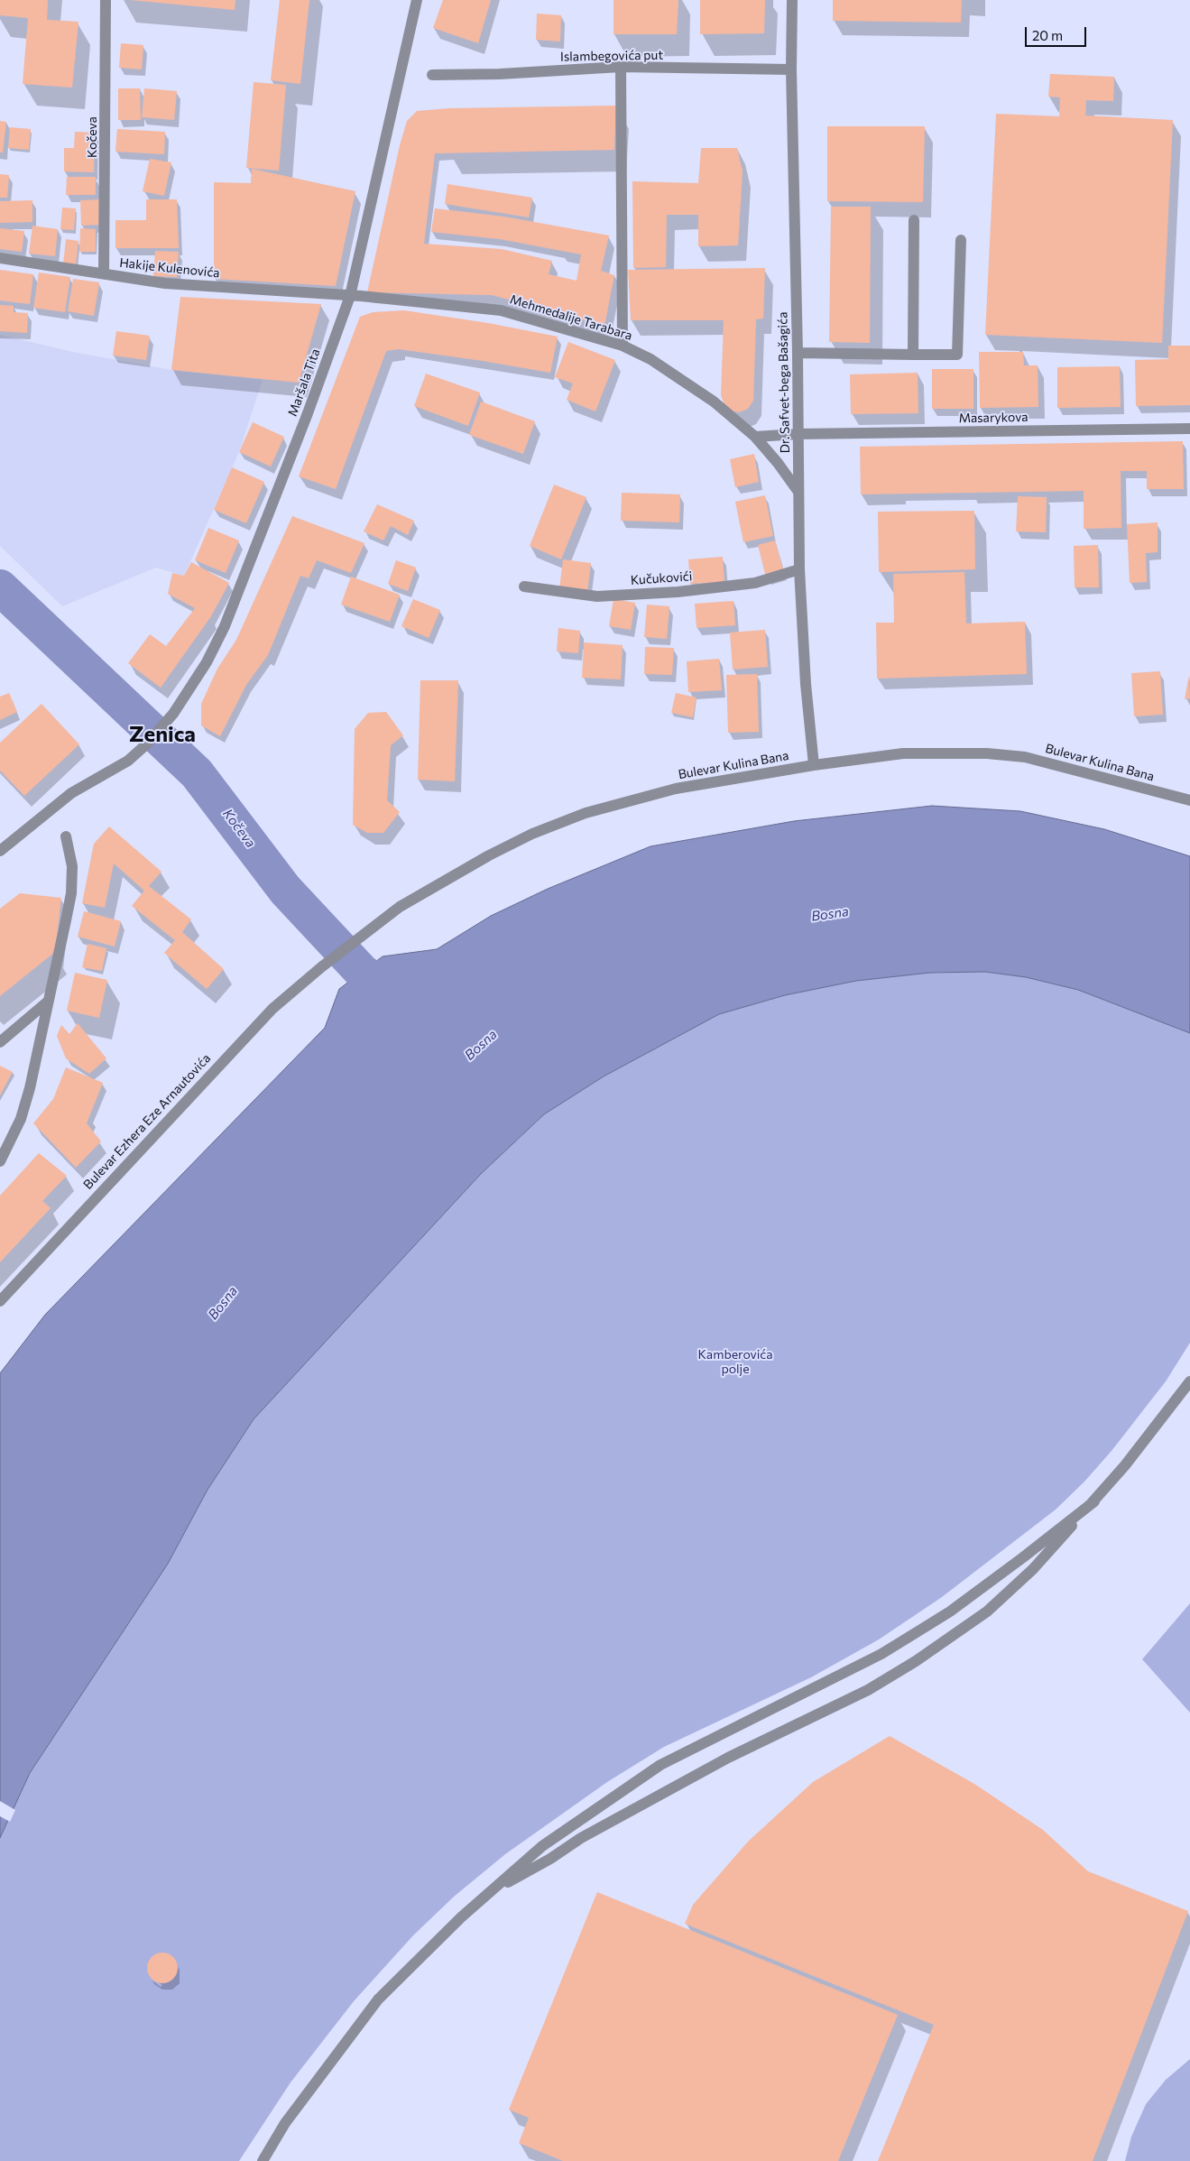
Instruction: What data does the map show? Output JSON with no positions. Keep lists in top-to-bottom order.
{
  "streets": {
    "street": [
      "Islambegovića put",
      "Kočeva",
      "Hakije Kulenovića",
      "Mehmedalije Tarabara",
      "Maršala Tita",
      "Dr. Safvet-bega Bašagića",
      "Masarykova",
      "Kučukovići",
      "Bulevar Kulina Bana",
      "Bulevar Ezhera Eze Arnautovića"
    ]
  },
  "crossings": [
    ["Islambegovića put", "Dr. Safvet-bega Bašagića"],
    ["Kočeva", "Hakije Kulenovića"],
    ["Hakije Kulenovića", "Mehmedalije Tarabara"],
    ["Mehmedalije Tarabara", "Maršala Tita"],
    ["Mehmedalije Tarabara", "Dr. Safvet-bega Bašagića"],
    ["Dr. Safvet-bega Bašagića", "Masarykova"],
    ["Dr. Safvet-bega Bašagića", "Kučukovići"],
    ["Dr. Safvet-bega Bašagića", "Bulevar Kulina Bana"],
    ["Bulevar Kulina Bana", "Bulevar Ezhera Eze Arnautovića"]
  ],
  "districts": ["Zenica"],
  "water": ["Kočeva", "Bosna"],
  "parks": ["Kamberovića polje"],
  "scale_bar": "20 m"
}
